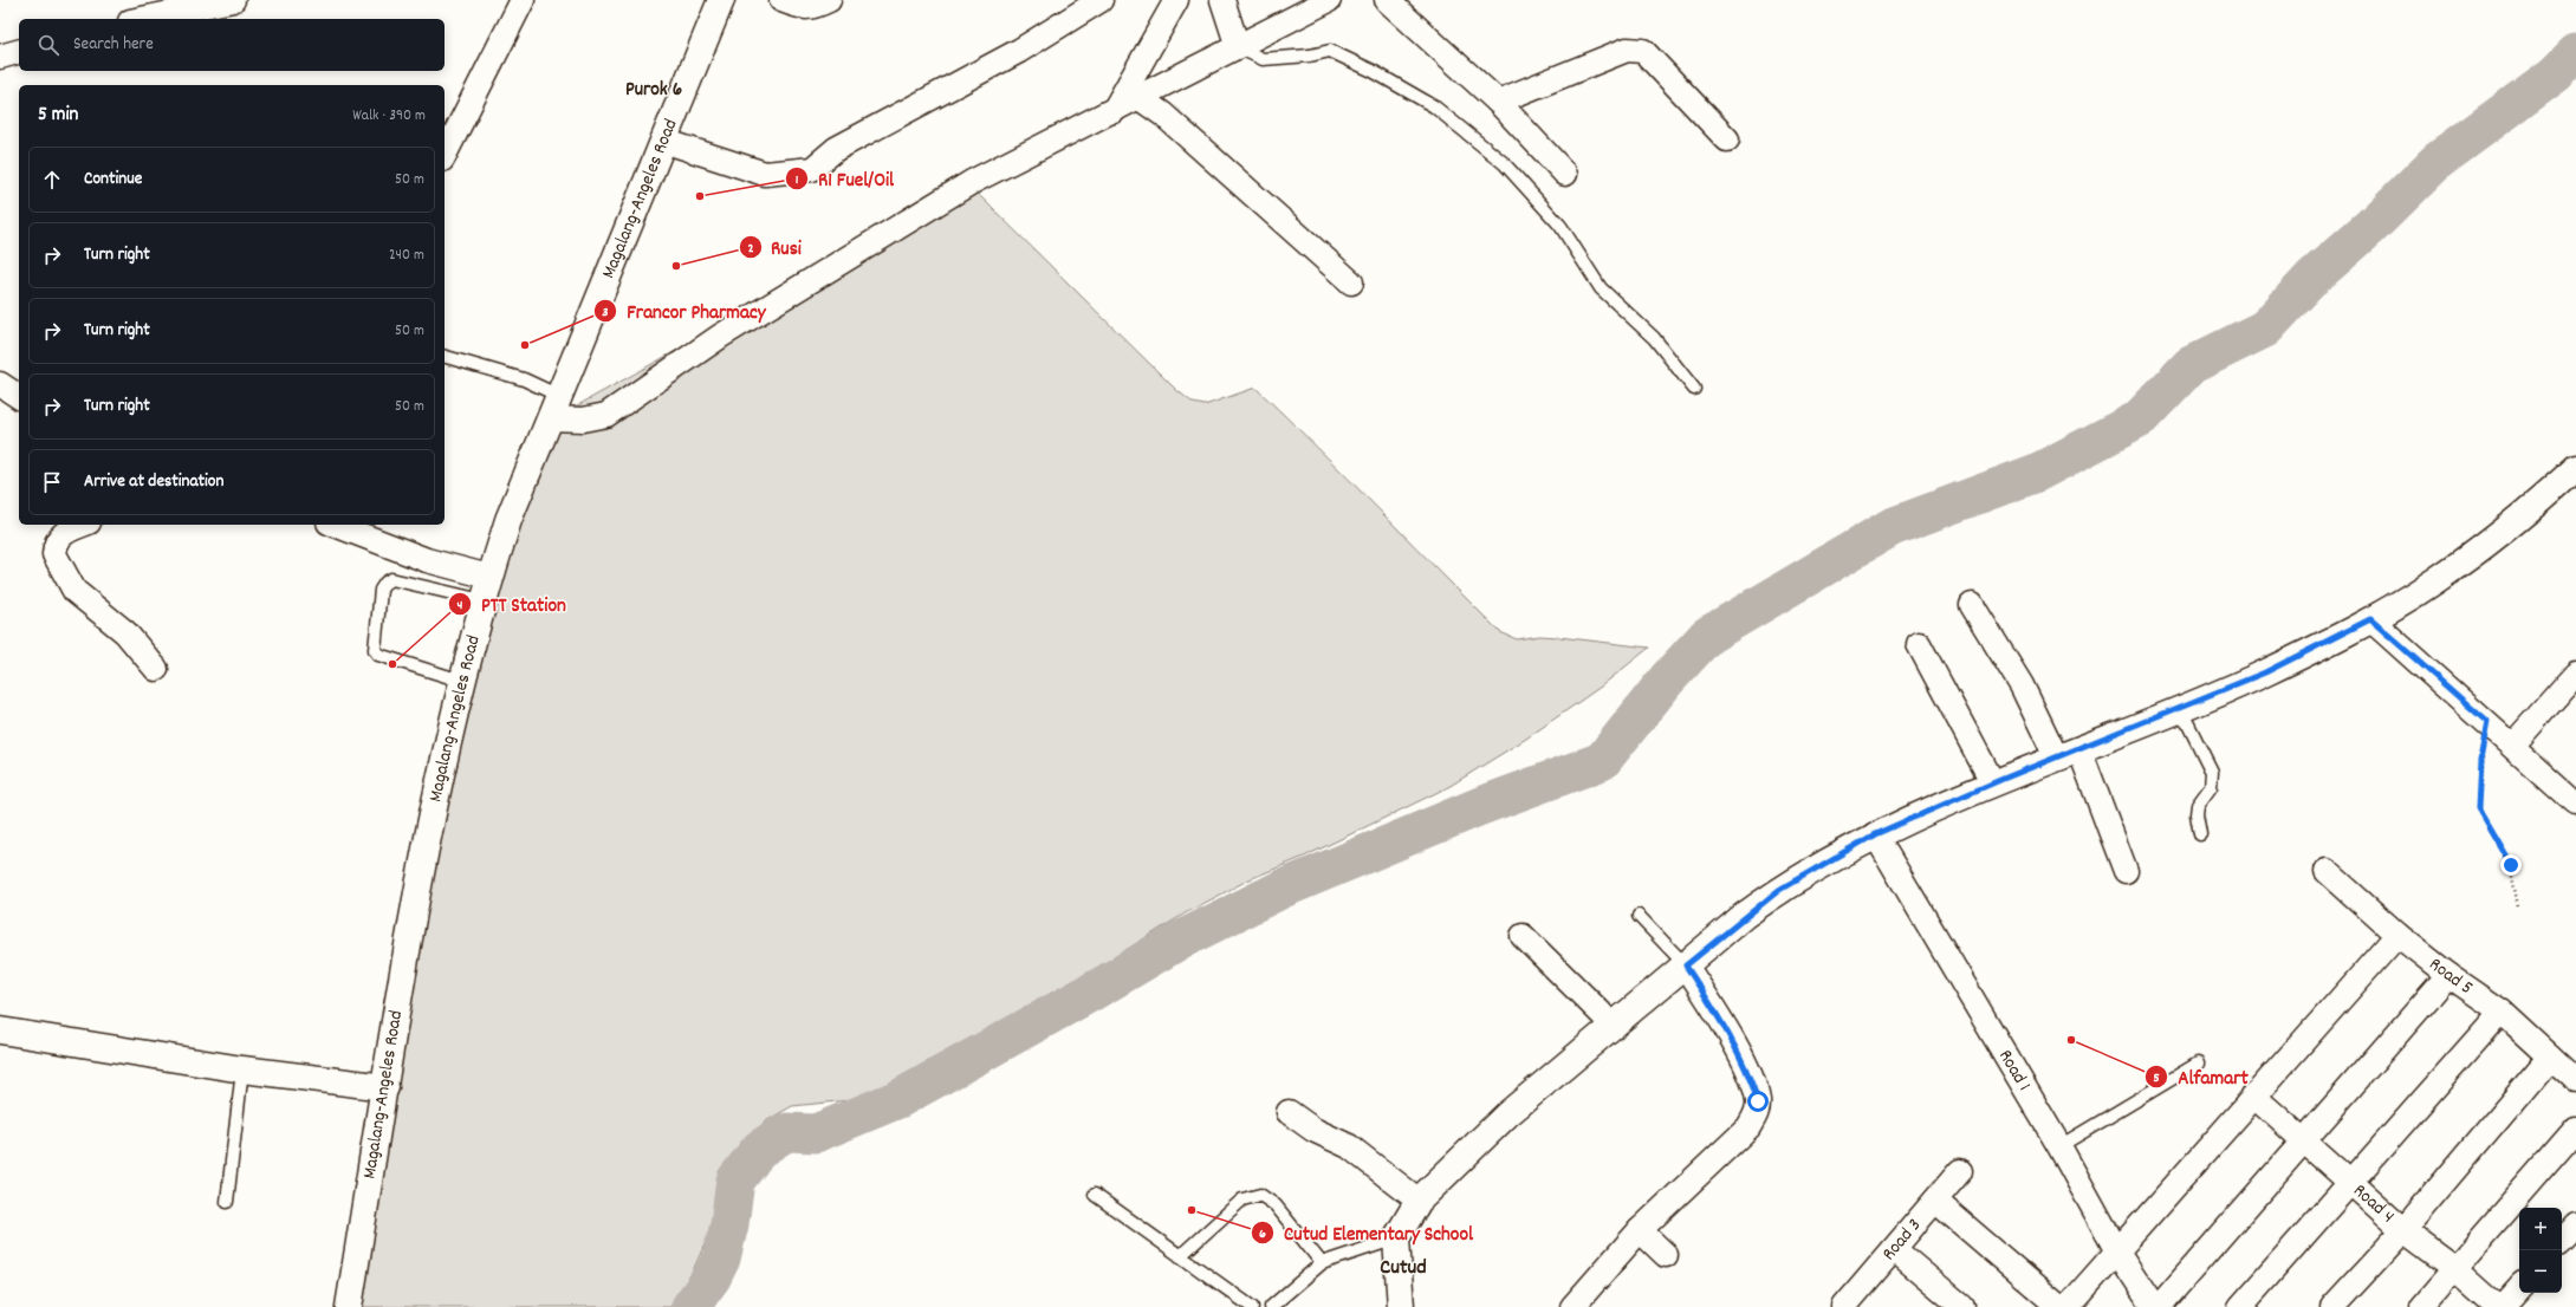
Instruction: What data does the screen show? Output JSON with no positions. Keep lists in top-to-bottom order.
{
  "streets": {
    "street": [
      "Magalang-Angeles Road",
      "Road 5",
      "Road 1",
      "Road 4",
      "Road 3"
    ]
  },
  "districts": ["Purok 6", "Cutud"],
  "places": [
    "R1 Fuel/Oil",
    "Rusi",
    "Francor Pharmacy",
    "PTT Station",
    "Alfamart",
    "Cutud Elementary School"
  ],
  "page": {
    "search": "Search here",
    "heading": ["5 min", "Walk · 390 m"],
    "list": [
      ["Continue", "50 m"],
      ["Turn right", "240 m"],
      ["Turn right", "50 m"],
      ["Turn right", "50 m"],
      "Arrive at destination"
    ],
    "map_buttons": ["+", "−"]
  }
}
